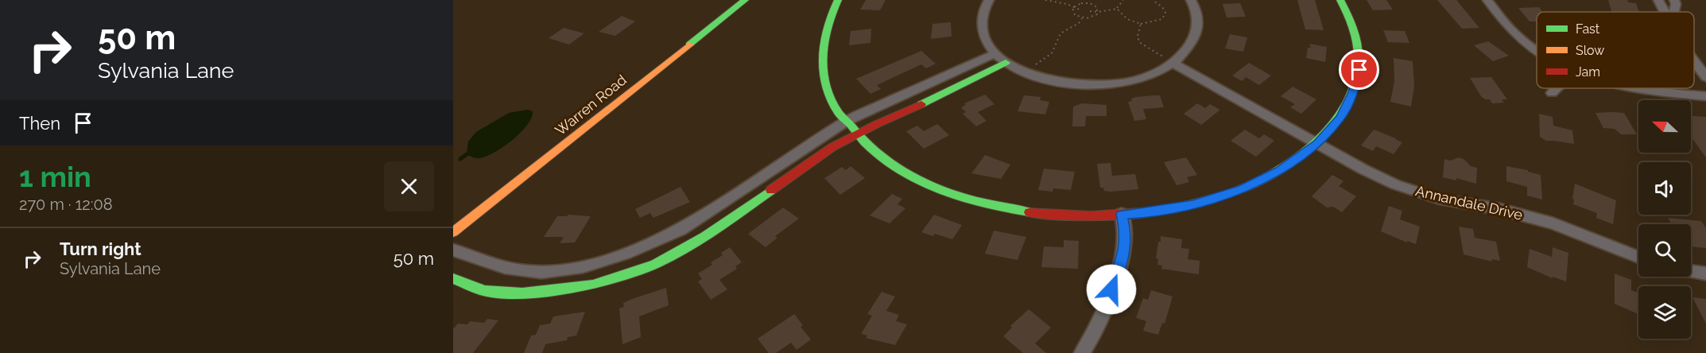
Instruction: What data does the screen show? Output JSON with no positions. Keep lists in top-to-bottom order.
{
  "streets": {
    "street": ["Warren Road", "Annandale Drive"]
  },
  "legend": ["Fast", "Slow", "Jam"],
  "north": "left",
  "page": {
    "turn": ["50 m", "Sylvania Lane"],
    "then": "Then",
    "heading": ["1 min", "270 m · 12:08"],
    "list": [
      {
        "name": "Turn right",
        "note": "Sylvania Lane",
        "value": "50 m"
      }
    ]
  }
}
